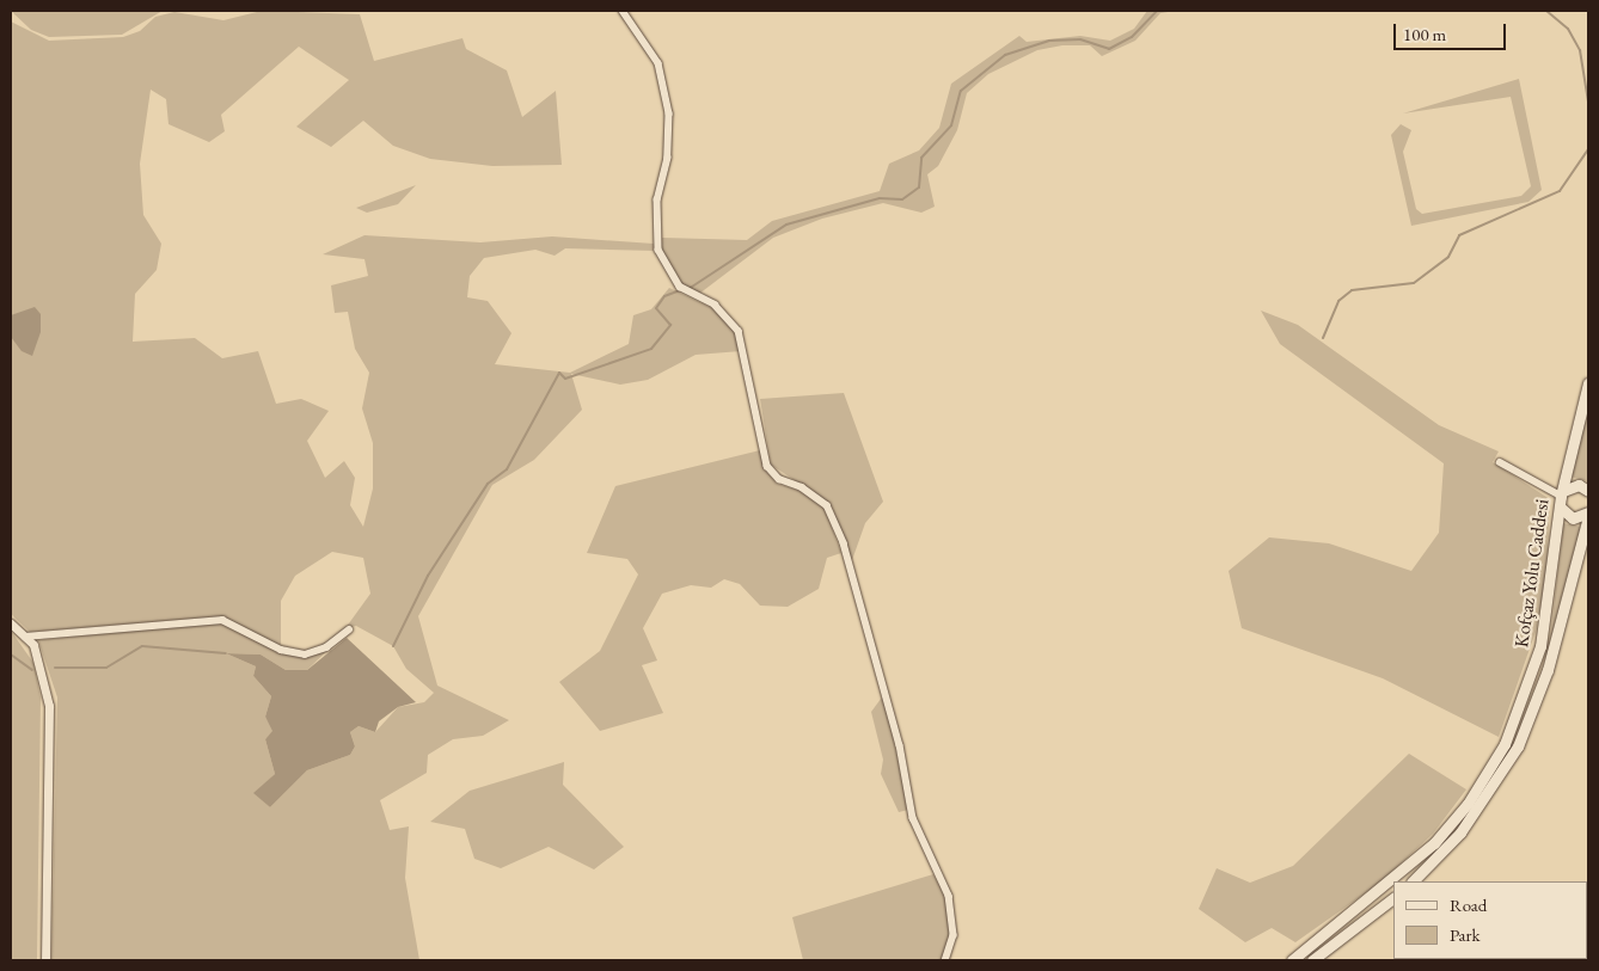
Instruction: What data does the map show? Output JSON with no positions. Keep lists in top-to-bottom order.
{
  "streets": {
    "main road": ["Kofçaz Yolu Caddesi"]
  },
  "legend": ["Road", "Park"],
  "scale_bar": "100 m"
}
